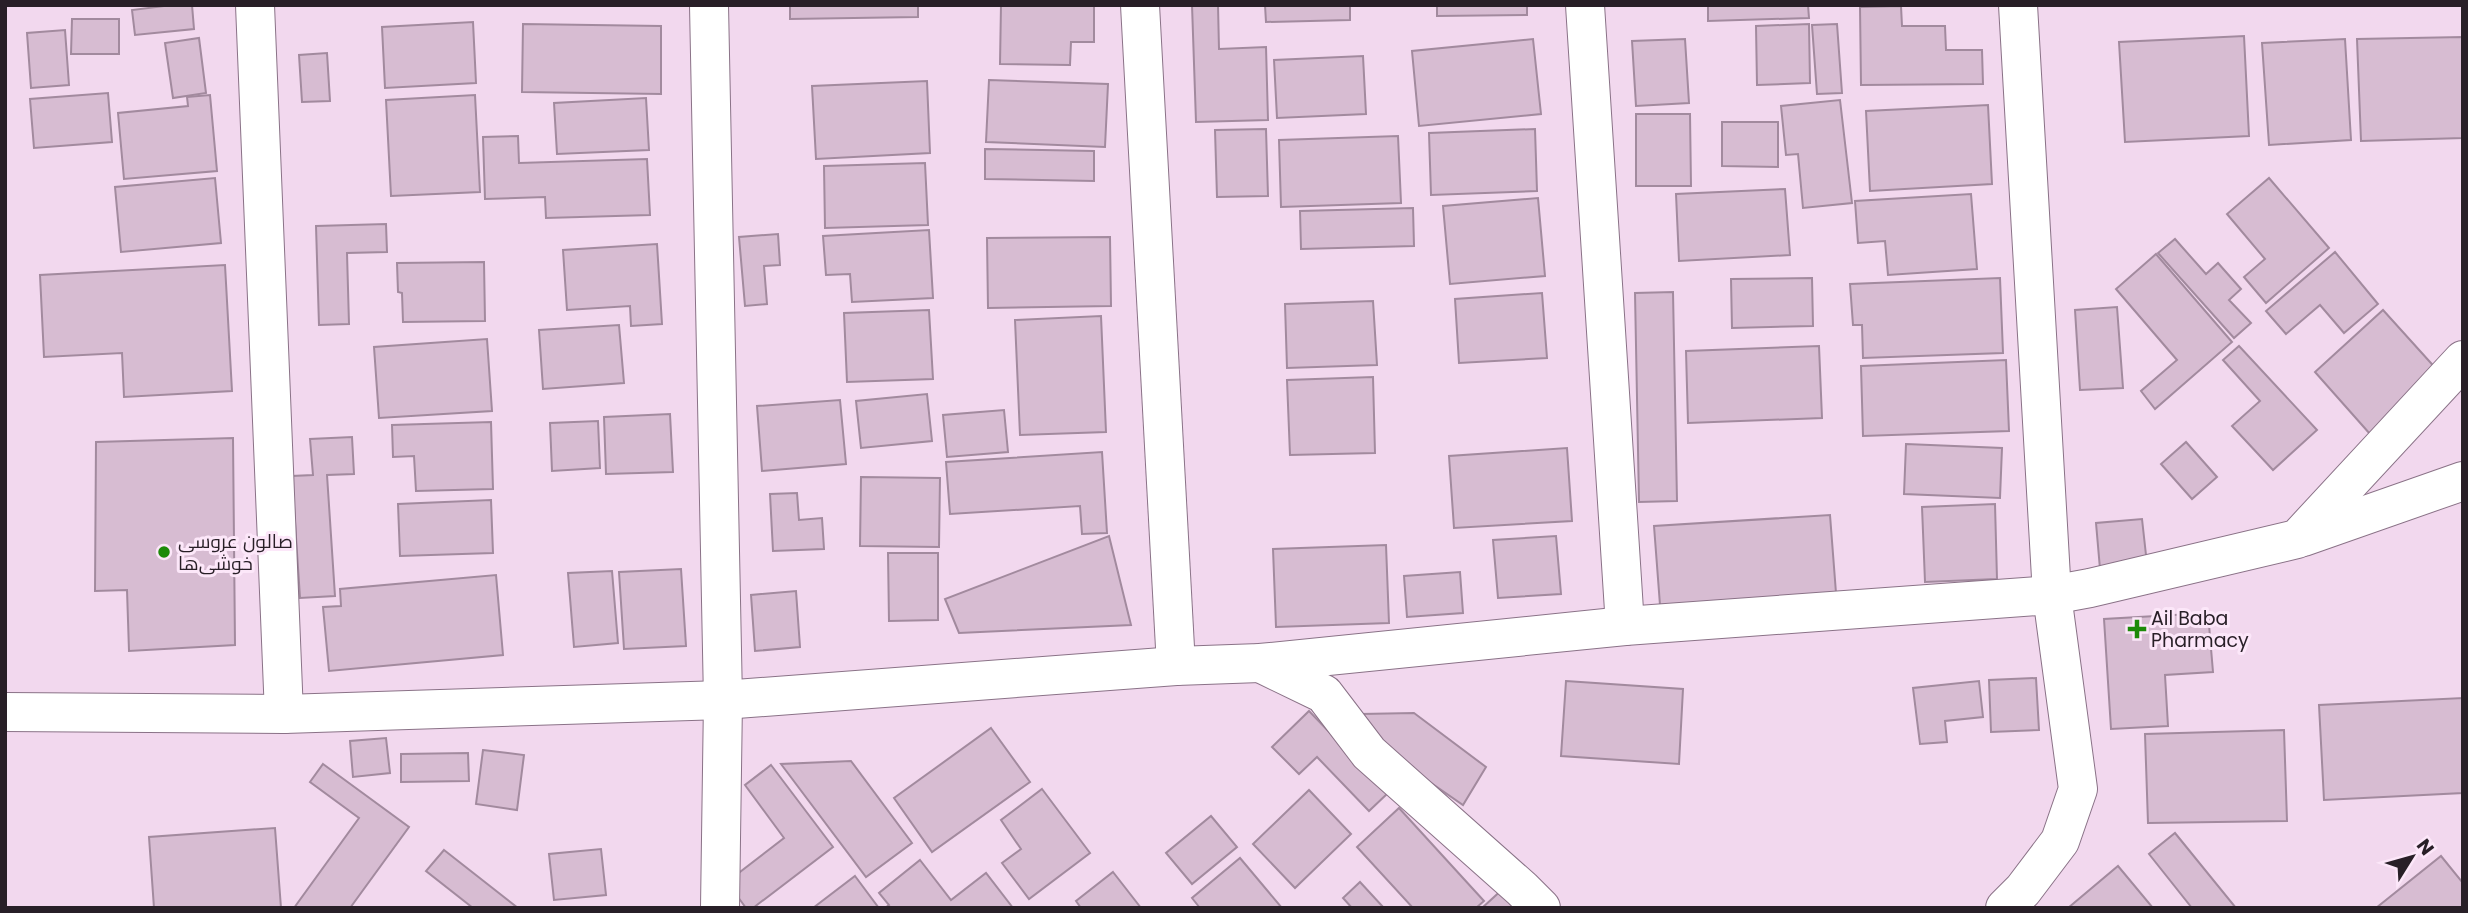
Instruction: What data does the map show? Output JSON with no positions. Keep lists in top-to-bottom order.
{
  "places": {
    "other": ["صالون عروسی خوشی‌ها"],
    "health": ["Ail Baba Pharmacy"]
  },
  "north": "top right"
}
